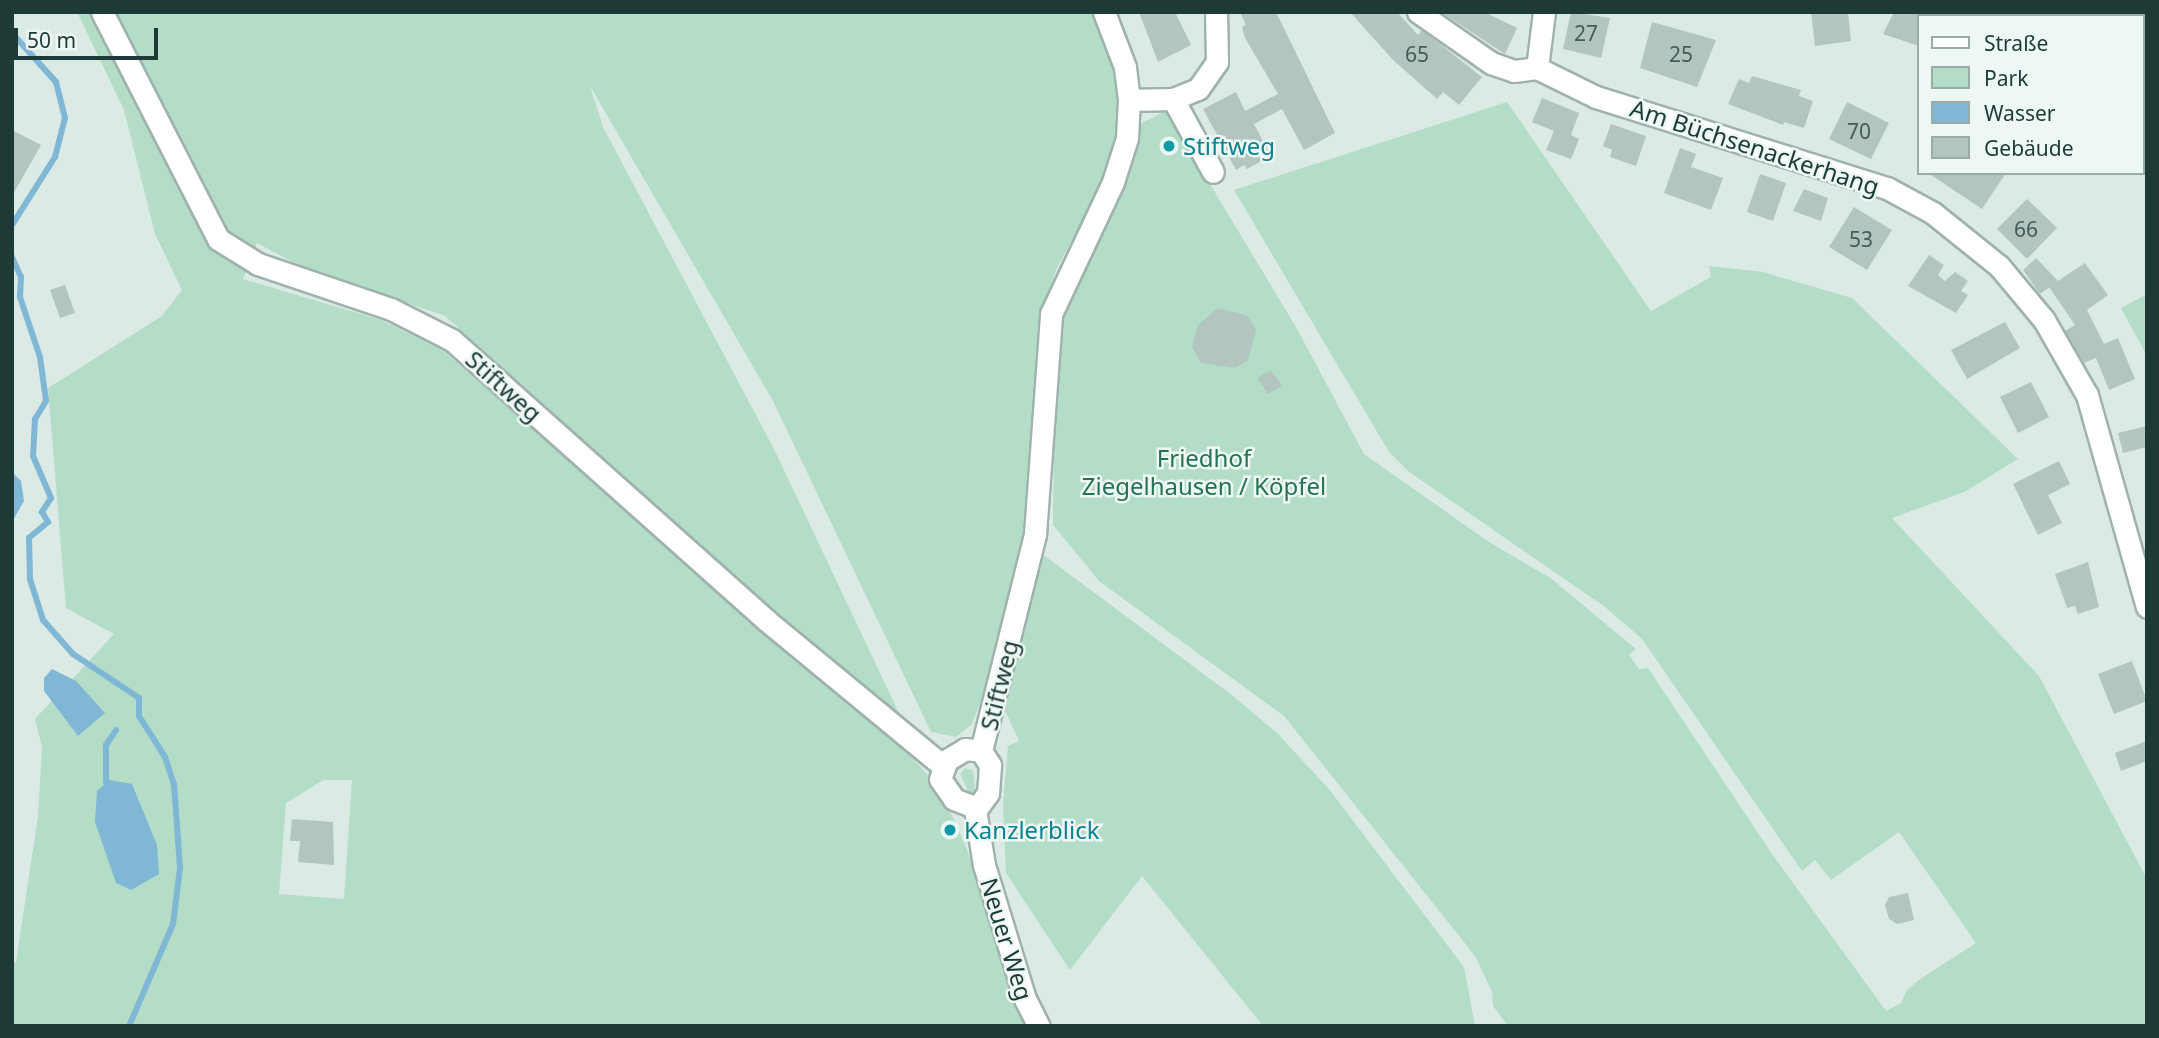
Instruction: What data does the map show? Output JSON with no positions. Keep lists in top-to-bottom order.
{
  "streets": {
    "street": ["Am Büchsenackerhang", "Stiftweg", "Neuer Weg"]
  },
  "crossings": [
    ["Stiftweg", "Neuer Weg"]
  ],
  "parks": ["Friedhof Ziegelhausen / Köpfel"],
  "places": ["Stiftweg", "Kanzlerblick"],
  "house_numbers": [
    "27",
    "65",
    "25",
    "70",
    "66",
    "53"
  ],
  "legend": [
    "Straße",
    "Park",
    "Wasser",
    "Gebäude"
  ],
  "scale_bar": "50 m"
}
